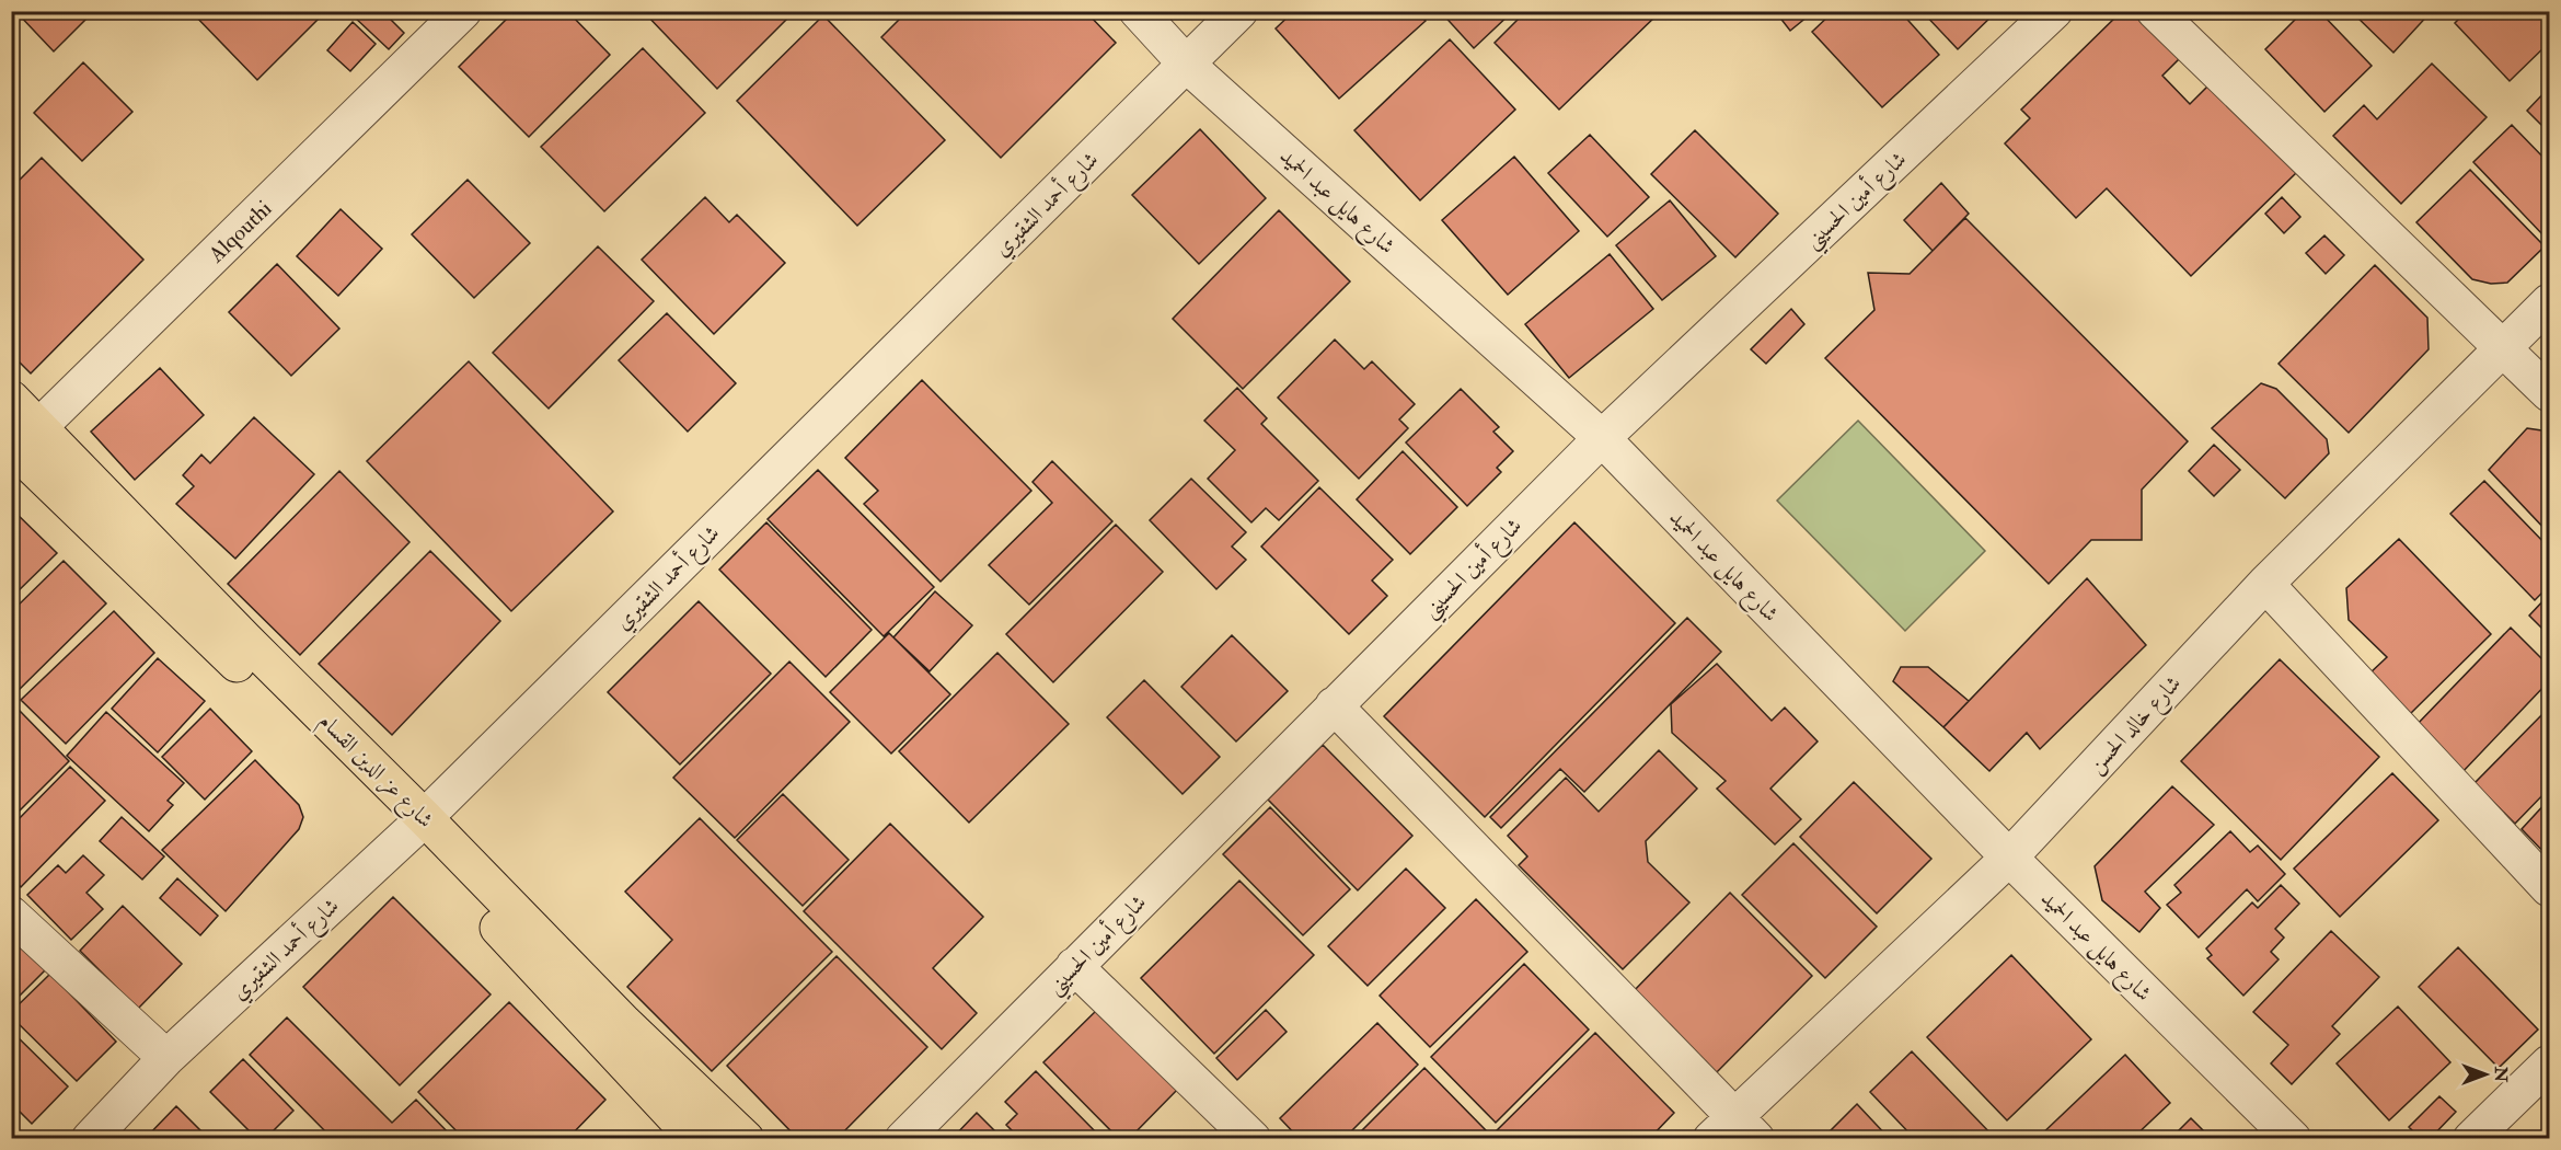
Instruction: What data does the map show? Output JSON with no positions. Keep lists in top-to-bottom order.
{
  "streets": {
    "main road": ["شارع عز الدين القسام"],
    "street": [
      "شارع أمين الحسيني",
      "شارع هايل عبد الحميد",
      "شارع أحمد الشقيري",
      "Alqouthi",
      "شارع خالد الحسن"
    ]
  },
  "crossings": [
    ["شارع أمين الحسيني", "شارع هايل عبد الحميد"],
    ["شارع هايل عبد الحميد", "شارع أحمد الشقيري"],
    ["شارع هايل عبد الحميد", "شارع خالد الحسن"],
    ["شارع أحمد الشقيري", "شارع عز الدين القسام"],
    ["Alqouthi", "شارع عز الدين القسام"]
  ],
  "north": "right"
}
